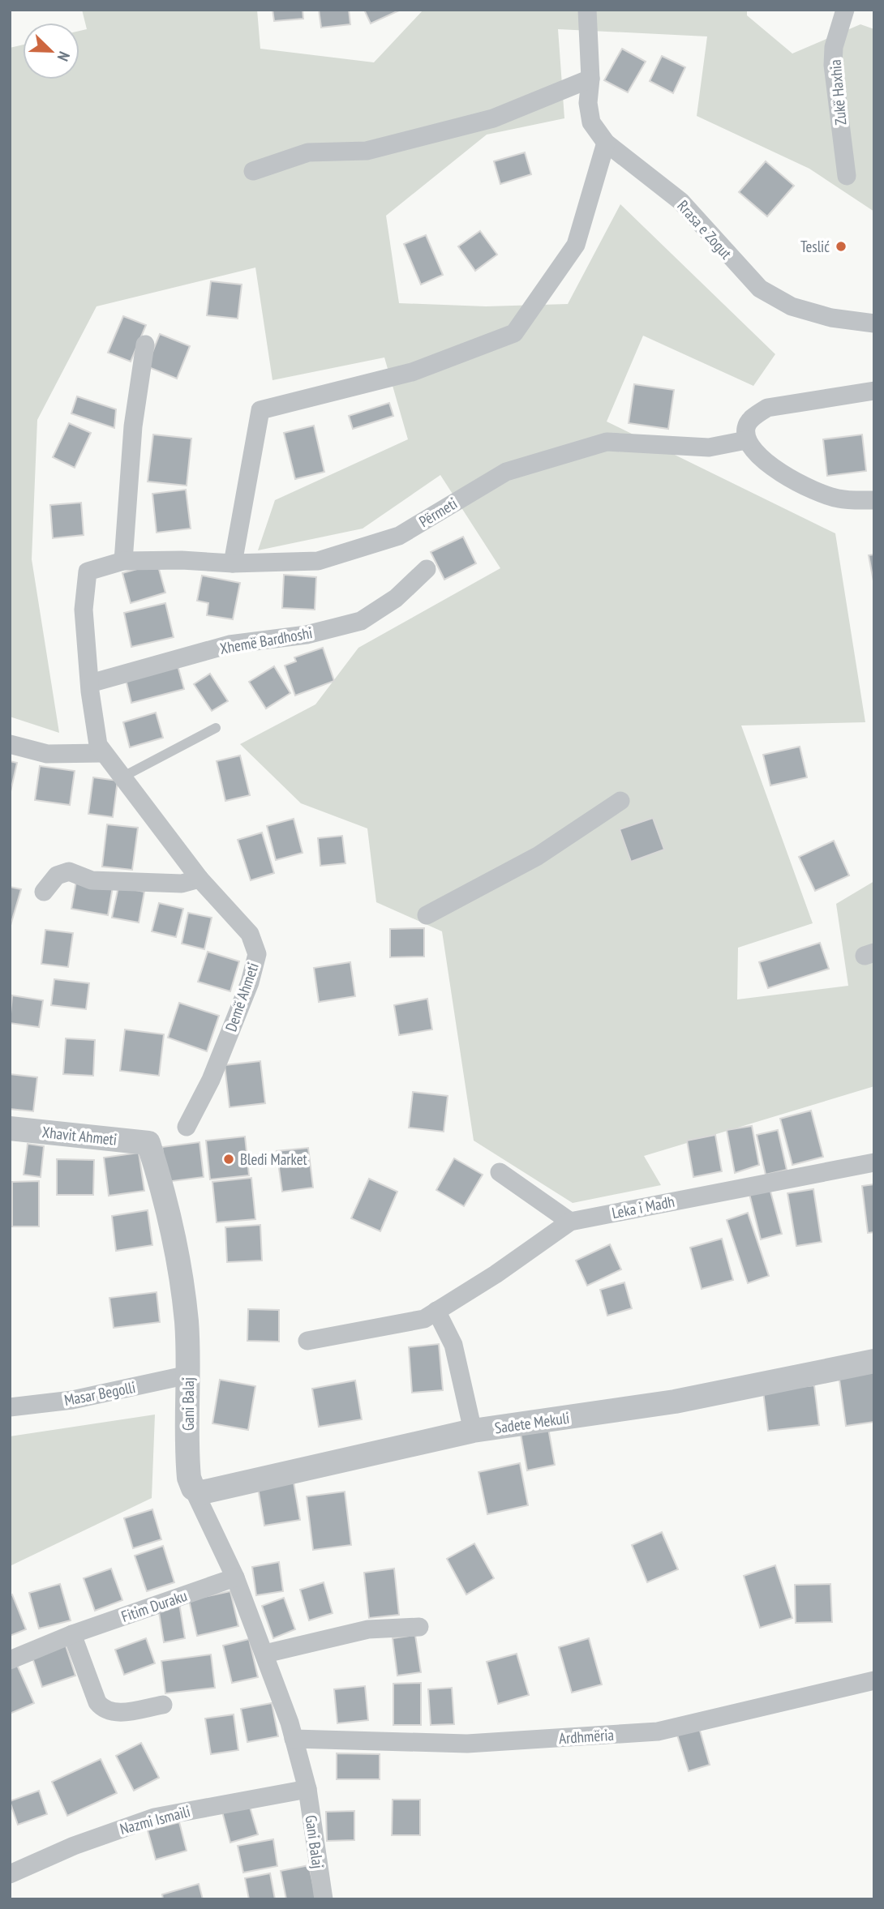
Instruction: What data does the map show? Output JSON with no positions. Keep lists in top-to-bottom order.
{
  "streets": {
    "street": [
      "Zukë Haxhia",
      "Rrasa e Zogut",
      "Përmeti",
      "Xhemë Bardhoshi",
      "Demë Ahmeti",
      "Xhavit Ahmeti",
      "Leka i Madh",
      "Masar Begolli",
      "Gani Balaj",
      "Sadete Mekuli",
      "Fitim Duraku",
      "Ardhmëria",
      "Nazmi Ismaili"
    ]
  },
  "crossings": [
    ["Përmeti", "Xhemë Bardhoshi"],
    ["Përmeti", "Demë Ahmeti"],
    ["Xhavit Ahmeti", "Gani Balaj"],
    ["Masar Begolli", "Gani Balaj"],
    ["Gani Balaj", "Sadete Mekuli"],
    ["Gani Balaj", "Fitim Duraku"],
    ["Gani Balaj", "Ardhmëria"],
    ["Gani Balaj", "Nazmi Ismaili"]
  ],
  "places": ["Teslić", "Bledi Market"],
  "north": "bottom right"
}
